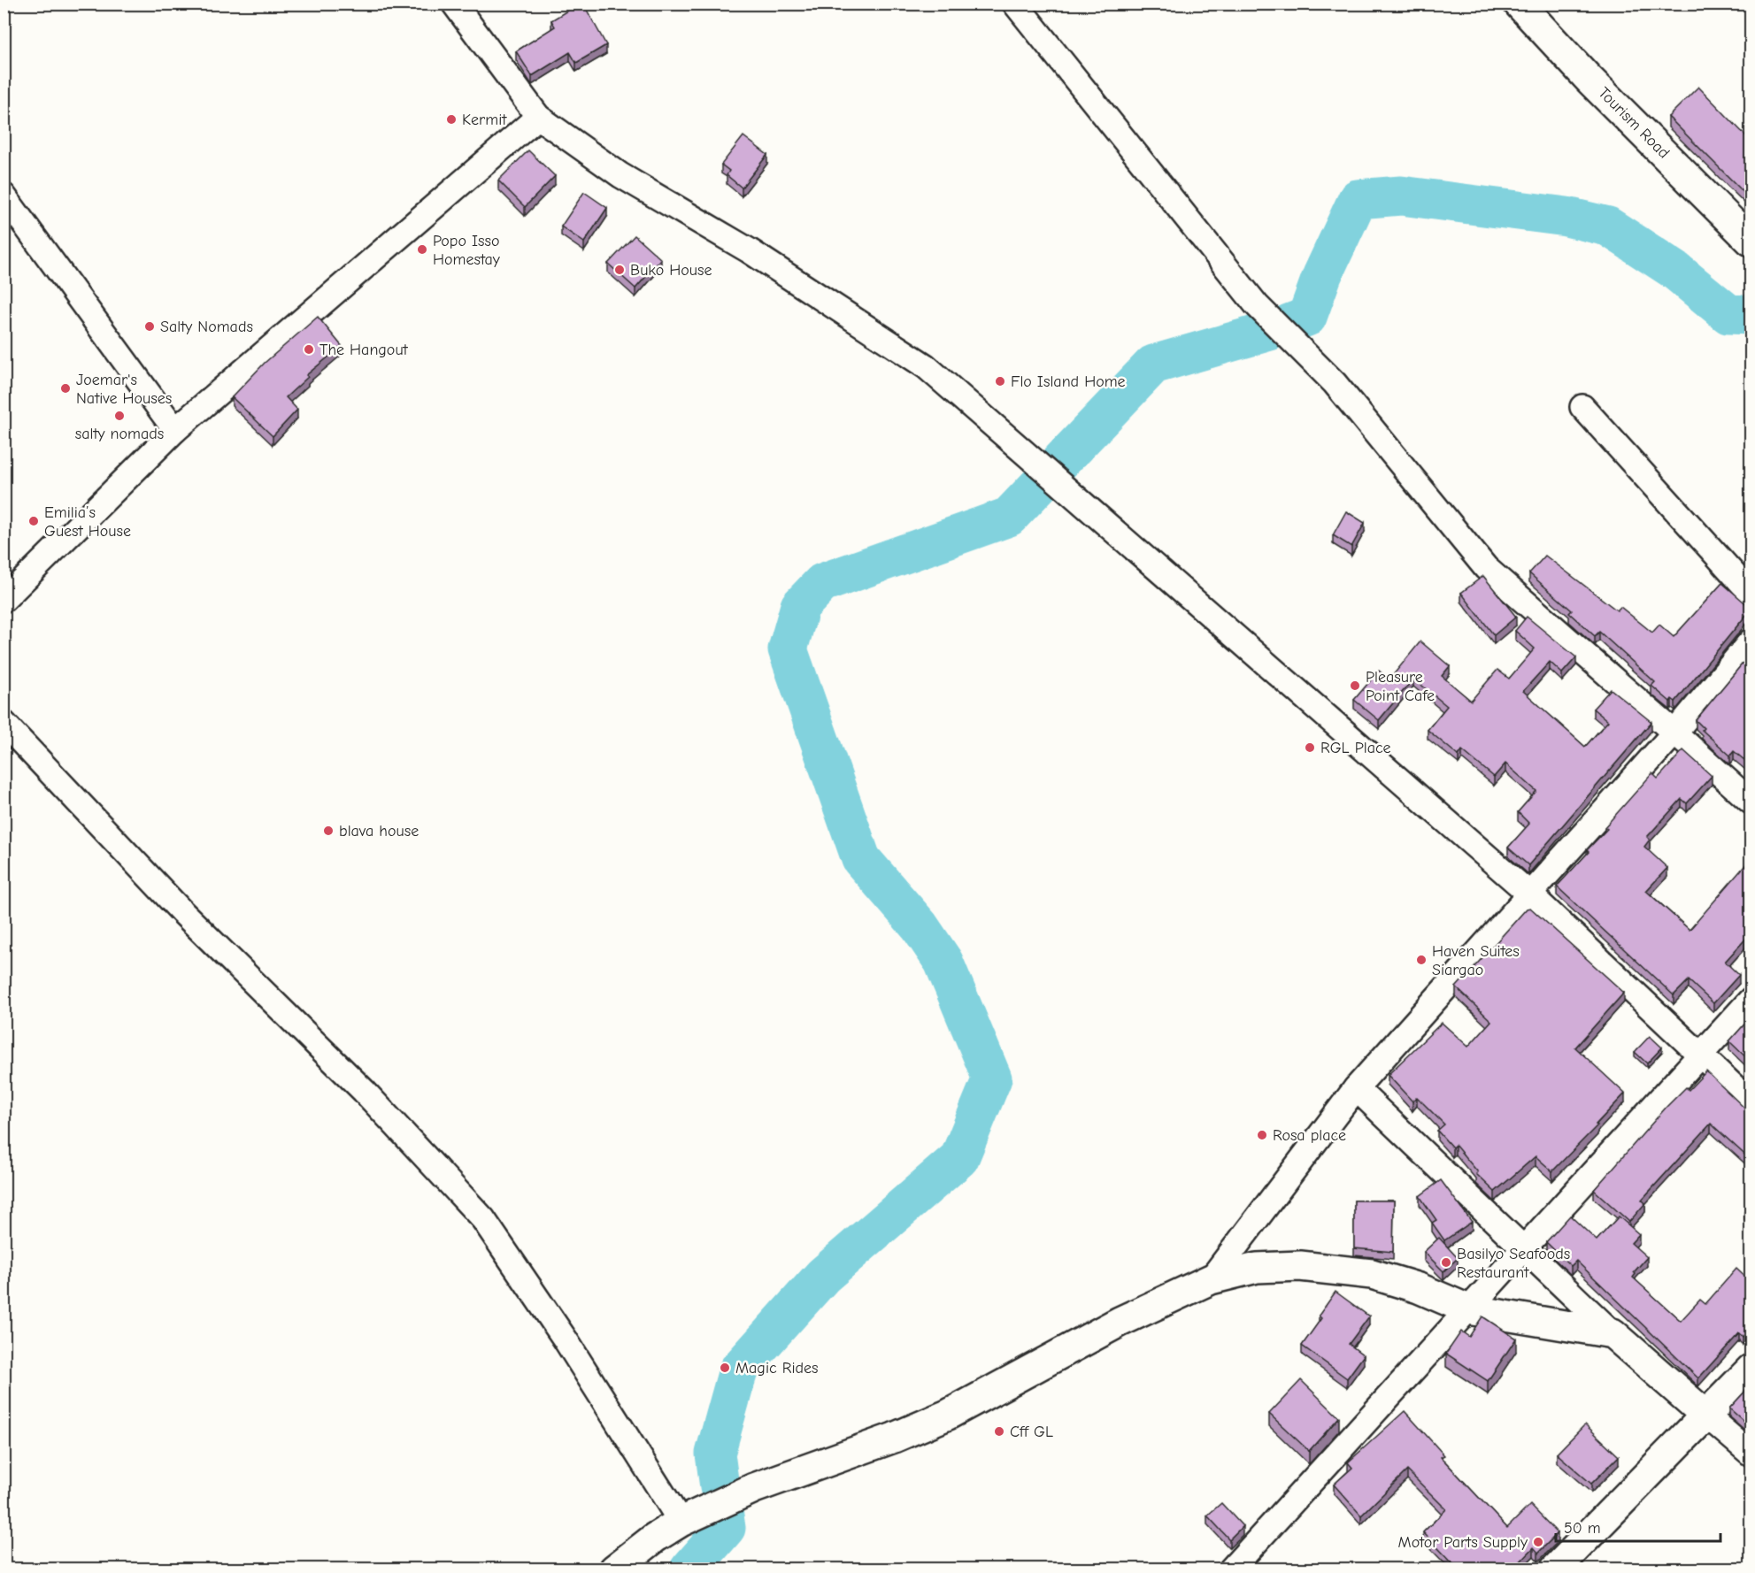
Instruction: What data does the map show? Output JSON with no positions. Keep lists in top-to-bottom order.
{
  "streets": {
    "street": ["Tourism Road"]
  },
  "places": [
    "Kermit",
    "Popo Isso Homestay",
    "Buko House",
    "Salty Nomads",
    "The Hangout",
    "Flo Island Home",
    "Joemar's Native Houses",
    "salty nomads",
    "Emilia’s Guest House",
    "Pleasure Point Cafe",
    "RGL Place",
    "blava house",
    "Haven Suites Siargao",
    "Rosa place",
    "Basilyo Seafoods Restaurant",
    "Magic Rides",
    "Cff GL",
    "Motor Parts Supply"
  ],
  "scale_bar": "50 m"
}
